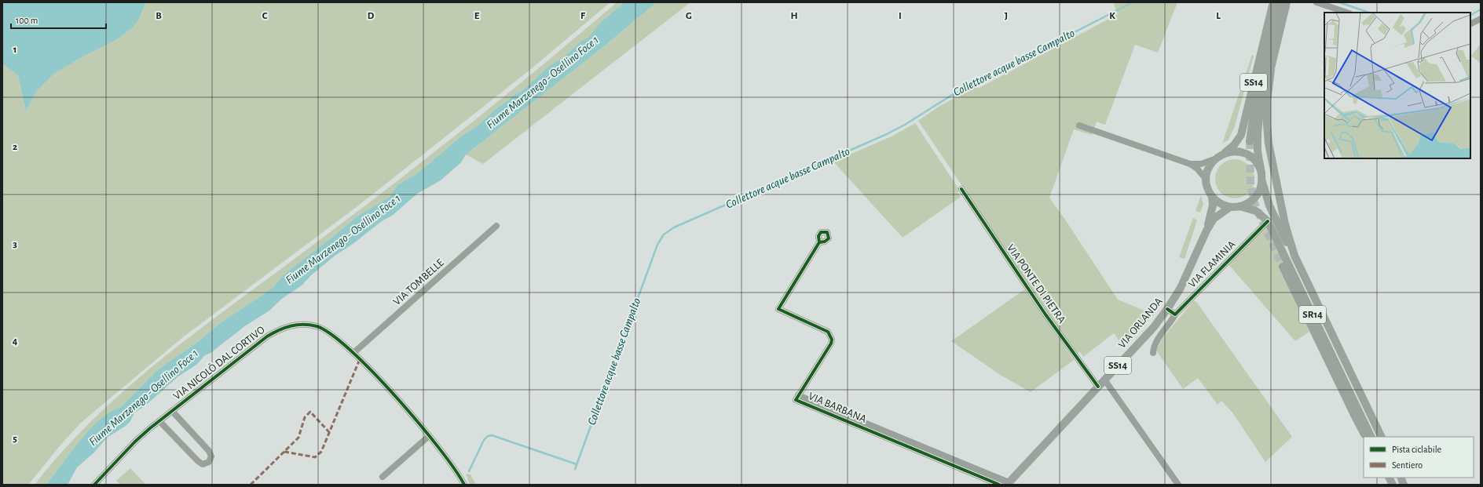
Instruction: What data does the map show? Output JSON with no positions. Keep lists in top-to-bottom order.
{
  "streets": {
    "main road": ["SS14", "SR14", "VIA ORLANDA"],
    "street": [
      "VIA FLAMINIA",
      "VIA TOMBELLE",
      "VIA PONTE DI PIETRA",
      "VIA NICOLÒ DAL CORTIVO",
      "VIA BARBANA"
    ]
  },
  "crossings": [
    ["SS14", "SR14"],
    ["SS14", "VIA ORLANDA"],
    ["VIA FLAMINIA", "SR14"],
    ["VIA TOMBELLE", "VIA NICOLÒ DAL CORTIVO"],
    ["VIA PONTE DI PIETRA", "VIA ORLANDA"],
    ["SR14", "VIA ORLANDA"]
  ],
  "water": ["Collettore acque basse Campalto", "Fiume Marzenego - Osellino Foce 1"],
  "legend": ["Pista ciclabile", "Sentiero"],
  "scale_bar": "100 m",
  "grid": {
    "columns": [
      "B",
      "C",
      "D",
      "E",
      "F",
      "G",
      "H",
      "I",
      "J",
      "K",
      "L"
    ],
    "rows": [
      "1",
      "2",
      "3",
      "4",
      "5"
    ]
  }
}
